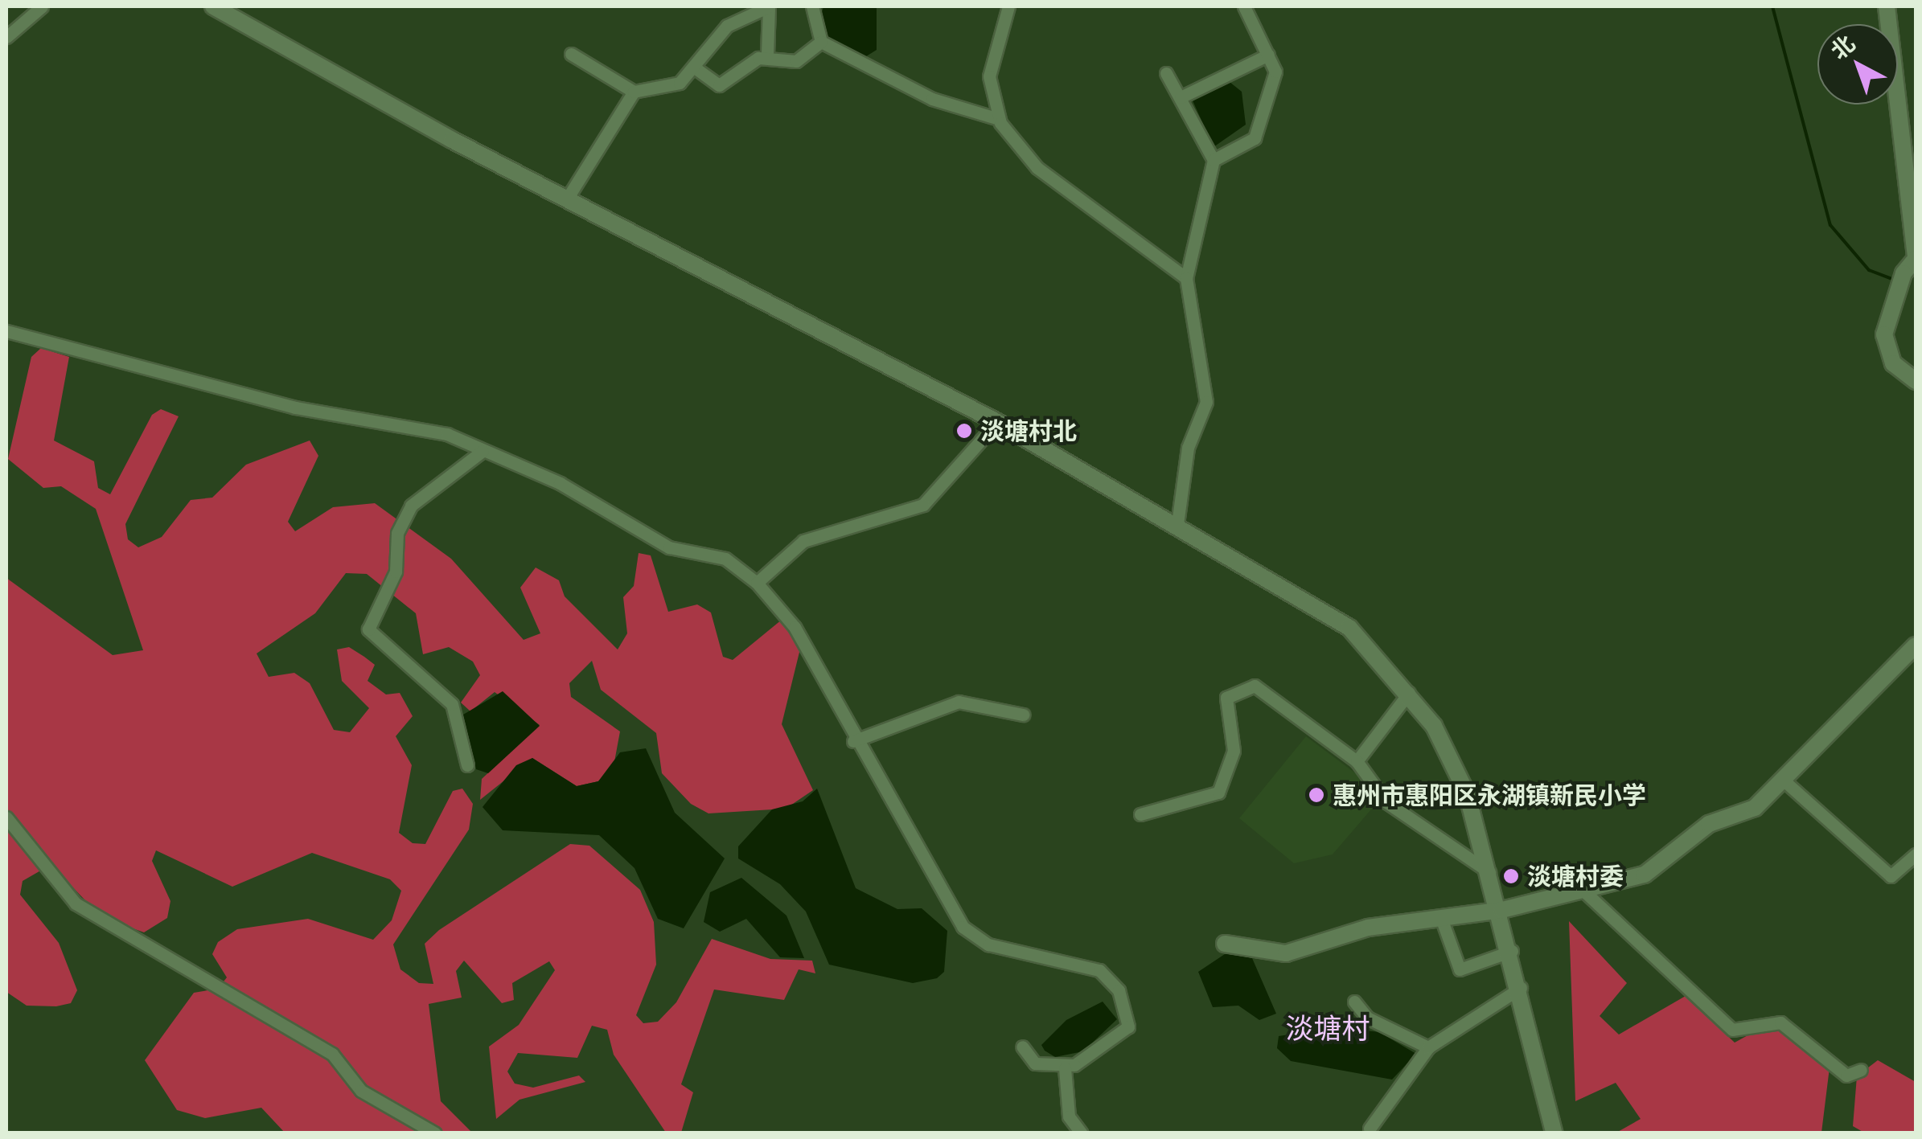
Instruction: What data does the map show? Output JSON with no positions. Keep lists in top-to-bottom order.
{
  "districts": ["淡塘村"],
  "places": ["淡塘村北", "惠州市惠阳区永湖镇新民小学", "淡塘村委"],
  "north": "top left"
}
